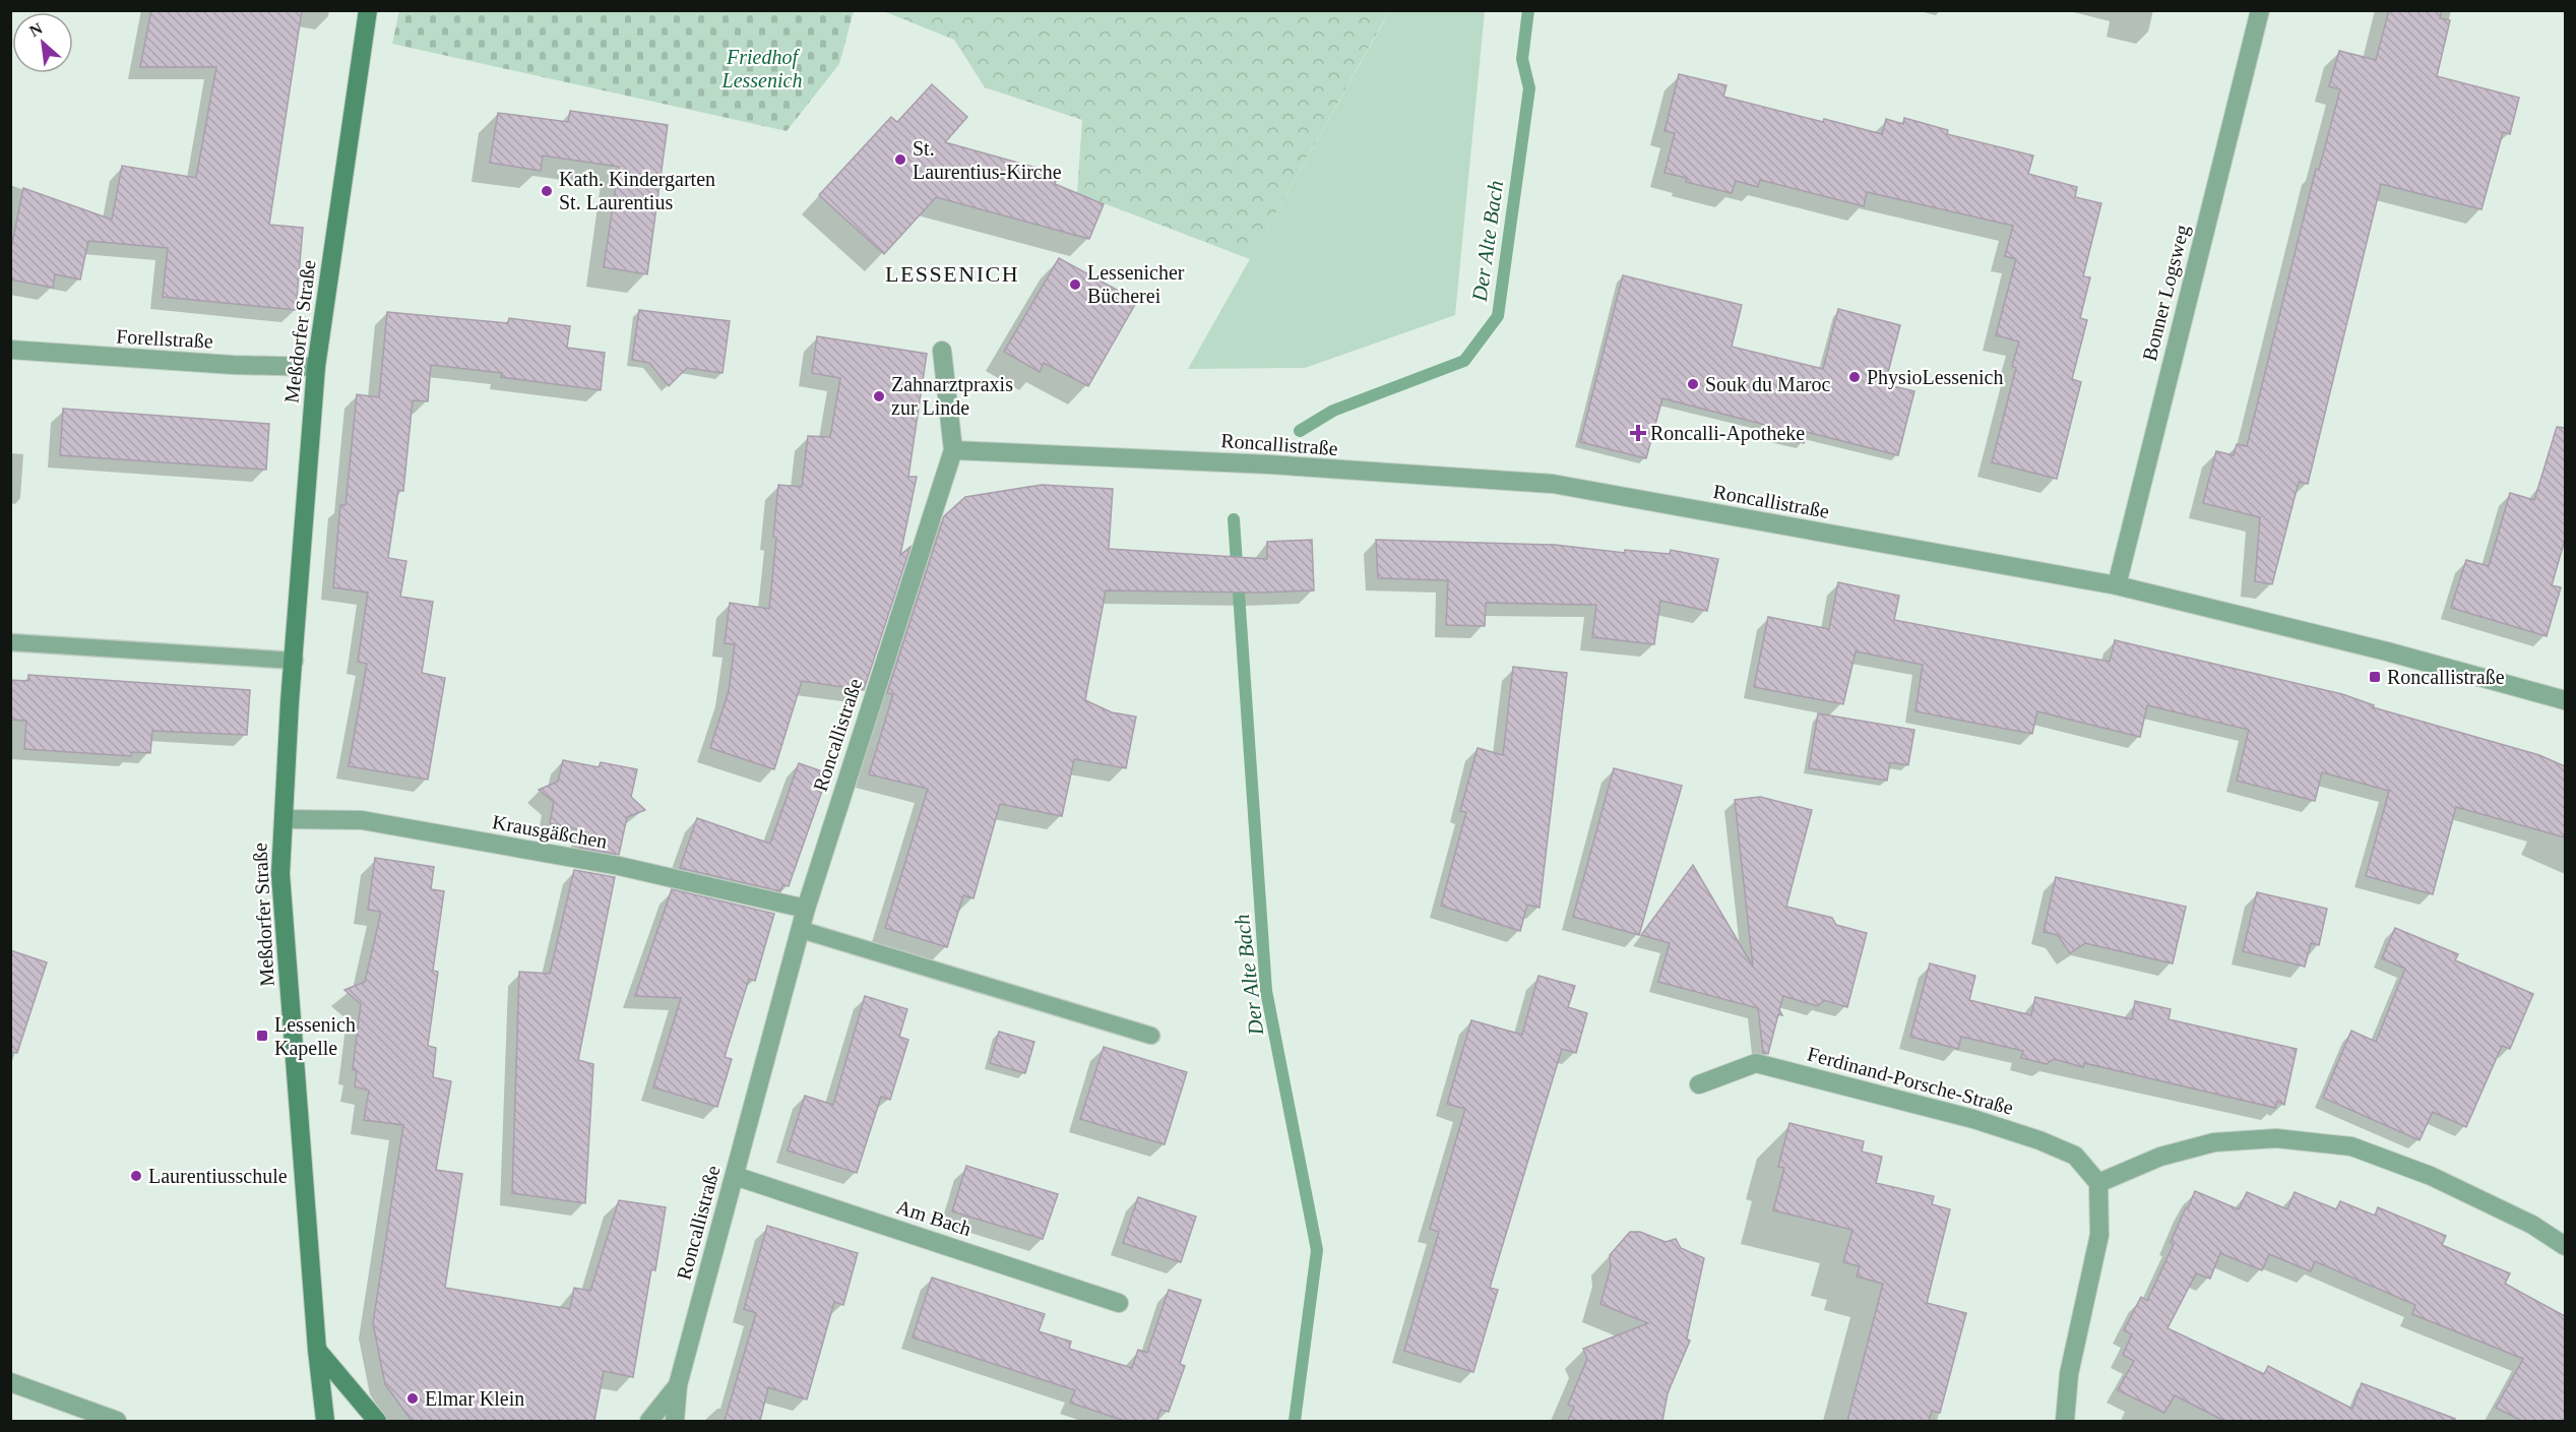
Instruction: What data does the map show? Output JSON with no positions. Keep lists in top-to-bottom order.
{
  "streets": {
    "street": [
      "Bonner Logsweg",
      "Meßdorfer Straße",
      "Forellstraße",
      "Roncallistraße",
      "Krausgäßchen",
      "Ferdinand-Porsche-Straße",
      "Am Bach"
    ]
  },
  "crossings": [
    ["Bonner Logsweg", "Roncallistraße"],
    ["Meßdorfer Straße", "Forellstraße"],
    ["Meßdorfer Straße", "Krausgäßchen"],
    ["Roncallistraße", "Krausgäßchen"],
    ["Roncallistraße", "Am Bach"]
  ],
  "districts": ["LESSENICH"],
  "water": ["Der Alte Bach"],
  "parks": ["Friedhof Lessenich"],
  "places": {
    "other": [
      "St. Laurentius-Kirche",
      "Kath. Kindergarten St. Laurentius",
      "Lessenicher Bücherei",
      "PhysioLessenich",
      "Souk du Maroc",
      "Zahnarztpraxis zur Linde",
      "Laurentiusschule",
      "Elmar Klein"
    ],
    "health": ["Roncalli-Apotheke"],
    "transit": ["Roncallistraße", "Lessenich Kapelle"]
  },
  "north": "top left"
}
